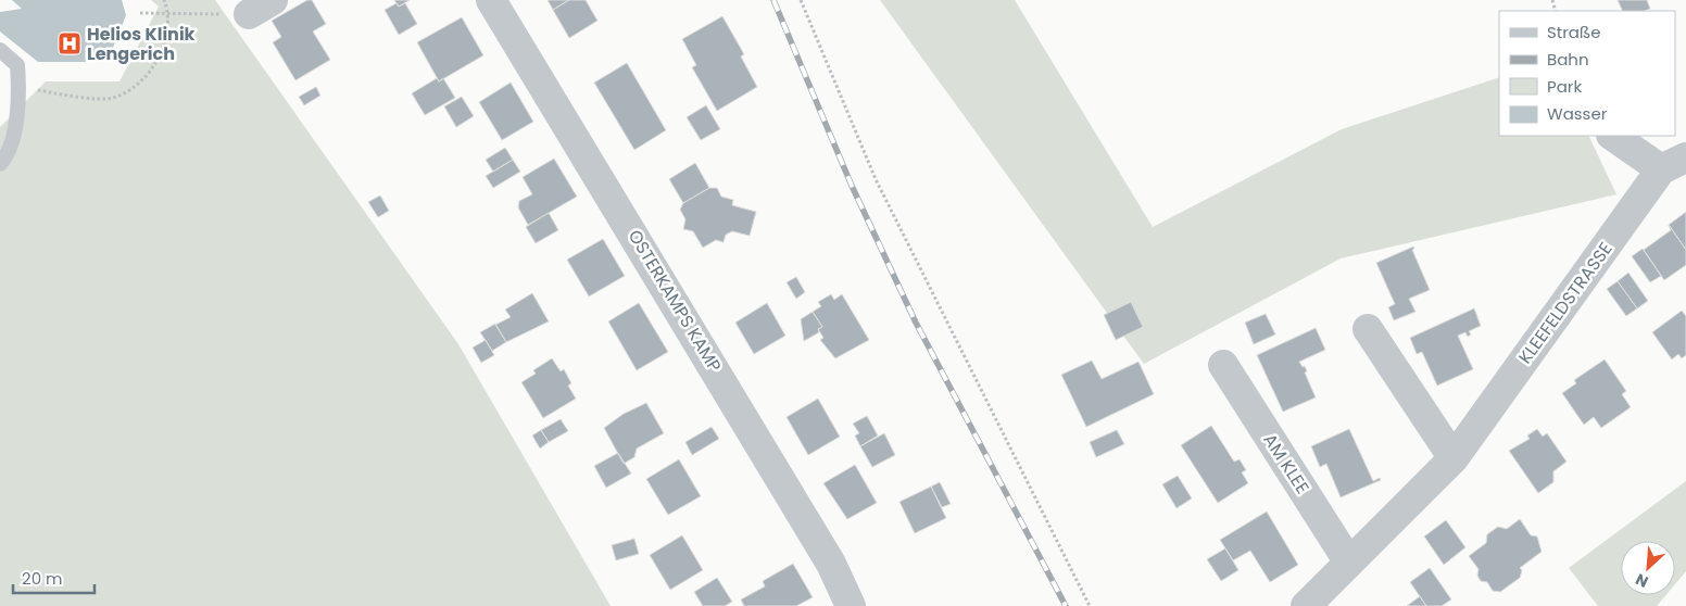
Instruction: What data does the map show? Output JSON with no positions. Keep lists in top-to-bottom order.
{
  "streets": {
    "street": ["OSTERKAMPS KAMP", "KLEEFELDSTRASSE", "AM KLEE"]
  },
  "crossings": [
    ["KLEEFELDSTRASSE", "AM KLEE"]
  ],
  "places": {
    "hospital": ["Helios Klinik Lengerich"]
  },
  "legend": [
    "Straße",
    "Bahn",
    "Park",
    "Wasser"
  ],
  "scale_bar": "20 m",
  "north": "bottom left"
}
